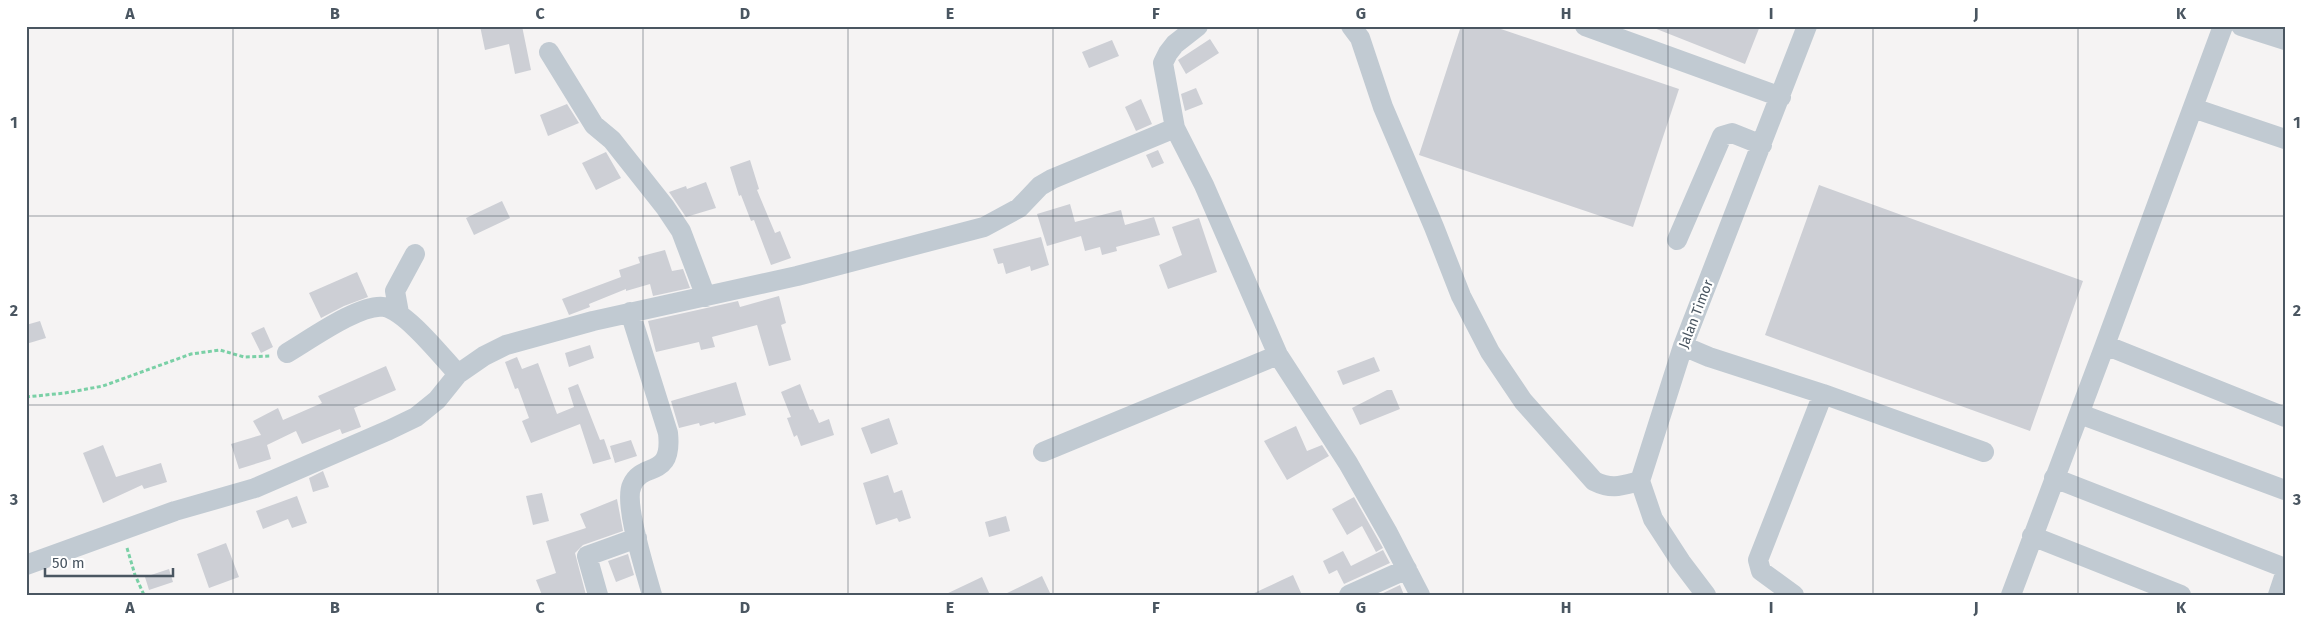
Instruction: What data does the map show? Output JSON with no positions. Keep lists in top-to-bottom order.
{
  "streets": {
    "street": ["Jalan Timor"]
  },
  "scale_bar": "50 m",
  "grid": {
    "columns": [
      "A",
      "B",
      "C",
      "D",
      "E",
      "F",
      "G",
      "H",
      "I",
      "J",
      "K"
    ],
    "rows": ["1", "2", "3"]
  }
}
